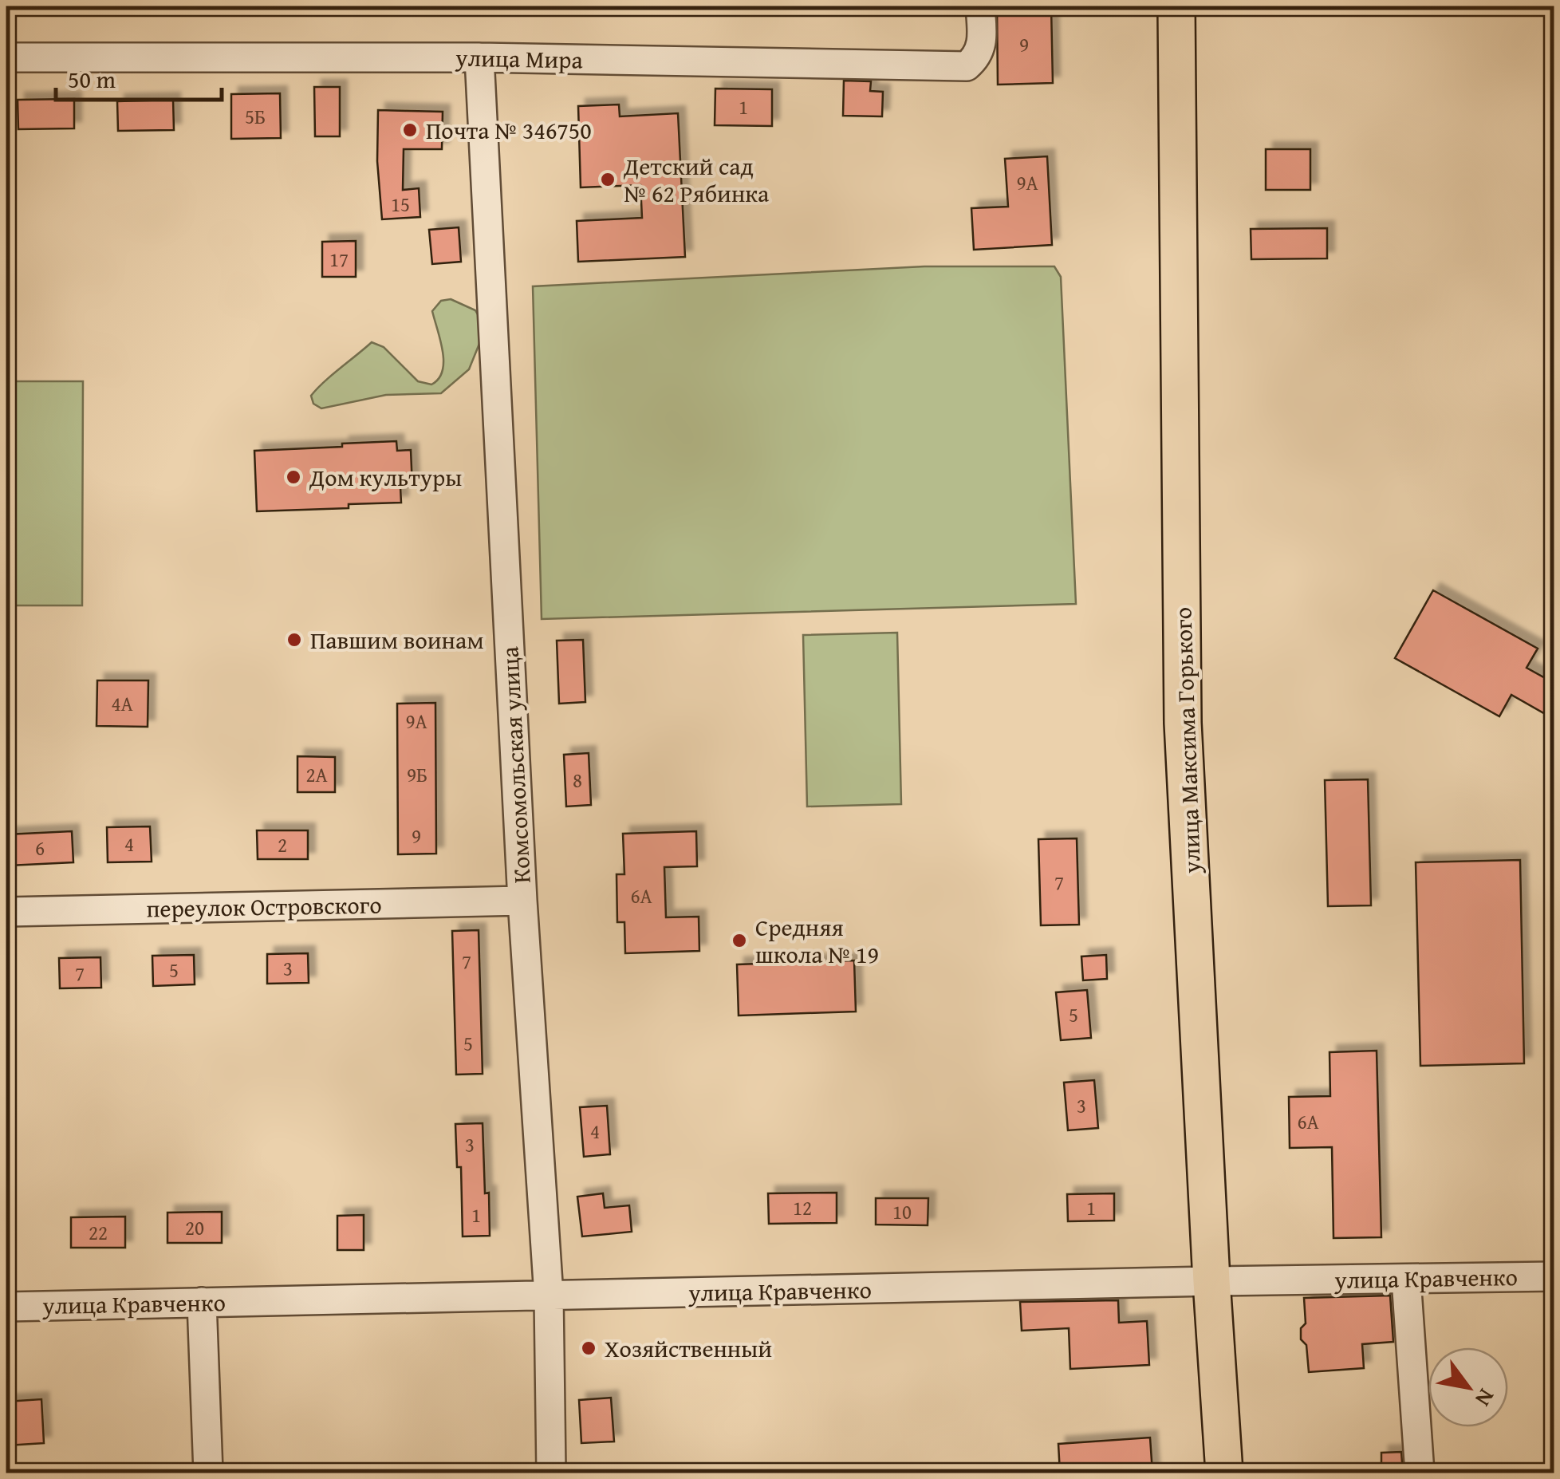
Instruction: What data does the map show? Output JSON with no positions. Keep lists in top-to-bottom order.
{
  "streets": {
    "main road": ["улица Максима Горького"],
    "street": [
      "улица Мира",
      "Комсомольская улица",
      "переулок Островского",
      "улица Кравченко"
    ]
  },
  "crossings": [
    ["улица Мира", "Комсомольская улица"],
    ["улица Максима Горького", "улица Кравченко"],
    ["Комсомольская улица", "переулок Островского"],
    ["Комсомольская улица", "улица Кравченко"]
  ],
  "places": [
    "Почта № 346750",
    "Детский сад № 62 Рябинка",
    "Дом культуры",
    "Павшим воинам",
    "Средняя школа № 19",
    "Хозяйственный"
  ],
  "house_numbers": [
    "9",
    "1",
    "5Б",
    "9А",
    "15",
    "17",
    "4А",
    "9А",
    "2А",
    "9Б",
    "8",
    "9",
    "4",
    "2",
    "6",
    "7",
    "6А",
    "7",
    "3",
    "5",
    "7",
    "5",
    "5",
    "3",
    "6А",
    "4",
    "3",
    "12",
    "1",
    "10",
    "1",
    "20",
    "22"
  ],
  "scale_bar": "50 m",
  "north": "bottom right"
}
